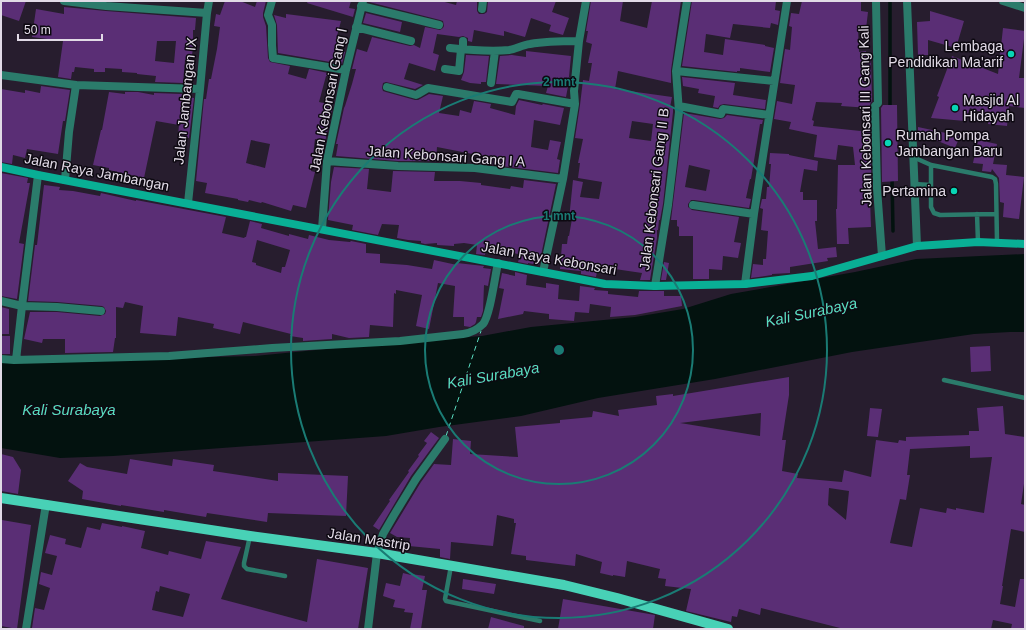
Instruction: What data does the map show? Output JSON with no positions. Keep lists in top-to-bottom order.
{
  "streets": {
    "main road": ["Jalan Raya Jambangan", "Jalan Raya Kebonsari", "Jalan Mastrip"],
    "street": [
      "Jalan Kebonsari Gang I",
      "Jalan Jambangan IX",
      "Jalan Kebonsari III Gang Kali",
      "Jalan Kebonsari Gang I A",
      "Jalan Kebonsari Gang II B"
    ]
  },
  "crossings": [
    ["Jalan Kebonsari Gang I", "Jalan Kebonsari Gang I A"],
    ["Jalan Kebonsari Gang I", "Jalan Raya Kebonsari"],
    ["Jalan Jambangan IX", "Jalan Raya Jambangan"],
    ["Jalan Jambangan IX", "Jalan Raya Kebonsari"],
    ["Jalan Kebonsari III Gang Kali", "Jalan Raya Kebonsari"],
    ["Jalan Raya Jambangan", "Jalan Raya Kebonsari"],
    ["Jalan Kebonsari Gang II B", "Jalan Raya Kebonsari"]
  ],
  "water": ["Kali Surabaya"],
  "places": [
    "Lembaga Pendidikan Ma'arif",
    "Masjid Al Hidayah",
    "Rumah Pompa Jambangan Baru",
    "Pertamina"
  ],
  "scale_bar": "50 m",
  "rings": ["2 mnt", "1 mnt"]
}
